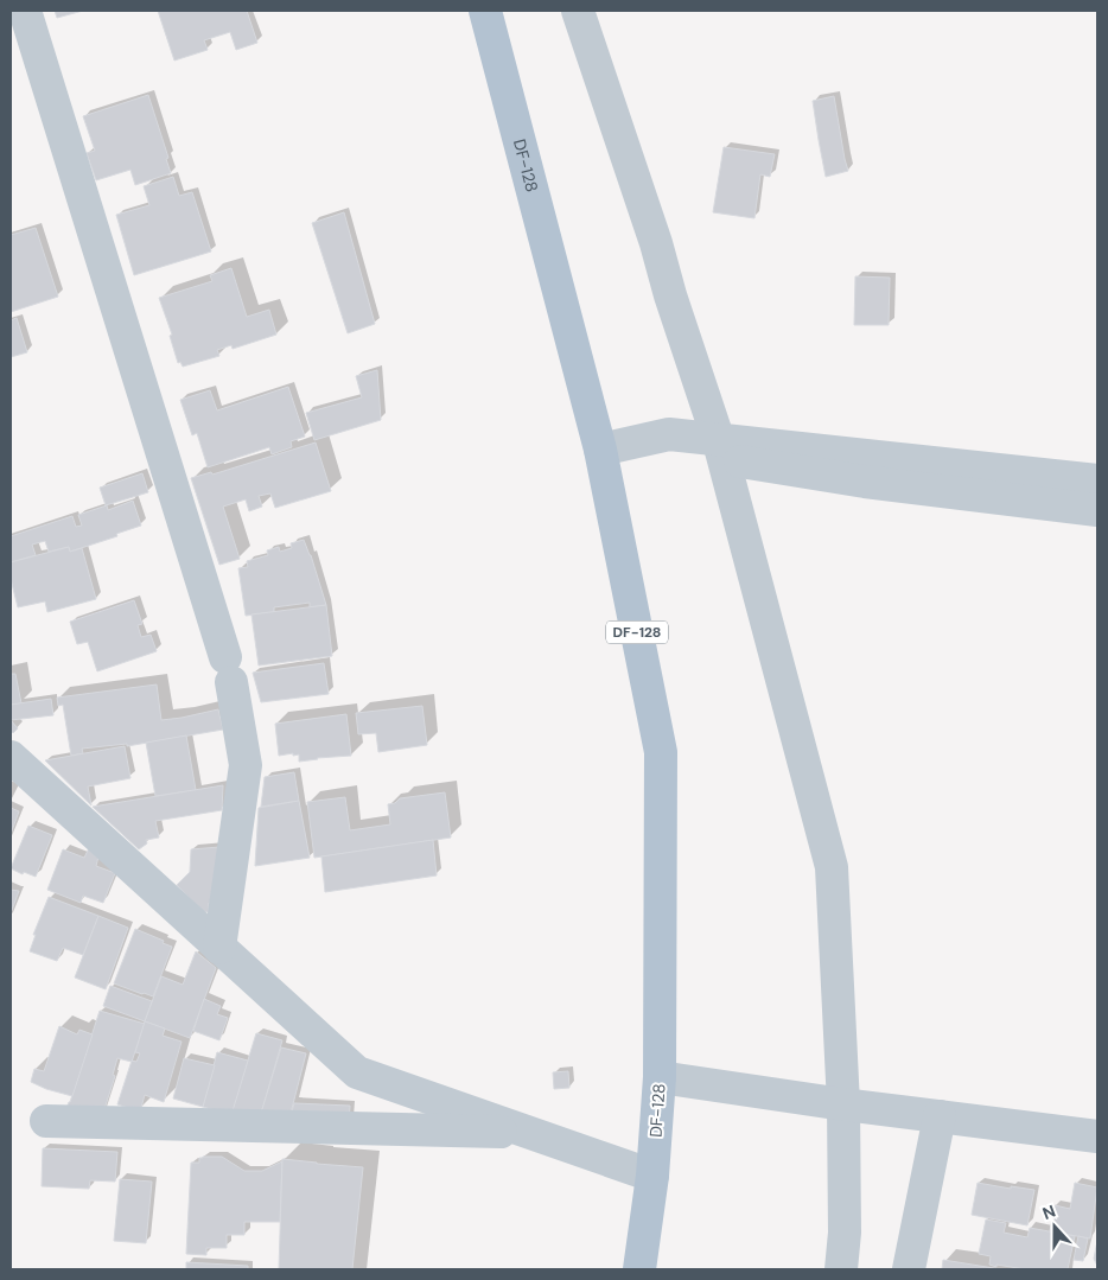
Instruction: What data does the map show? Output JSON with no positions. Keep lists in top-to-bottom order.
{
  "streets": {
    "main road": ["DF-128"]
  },
  "north": "top"
}
